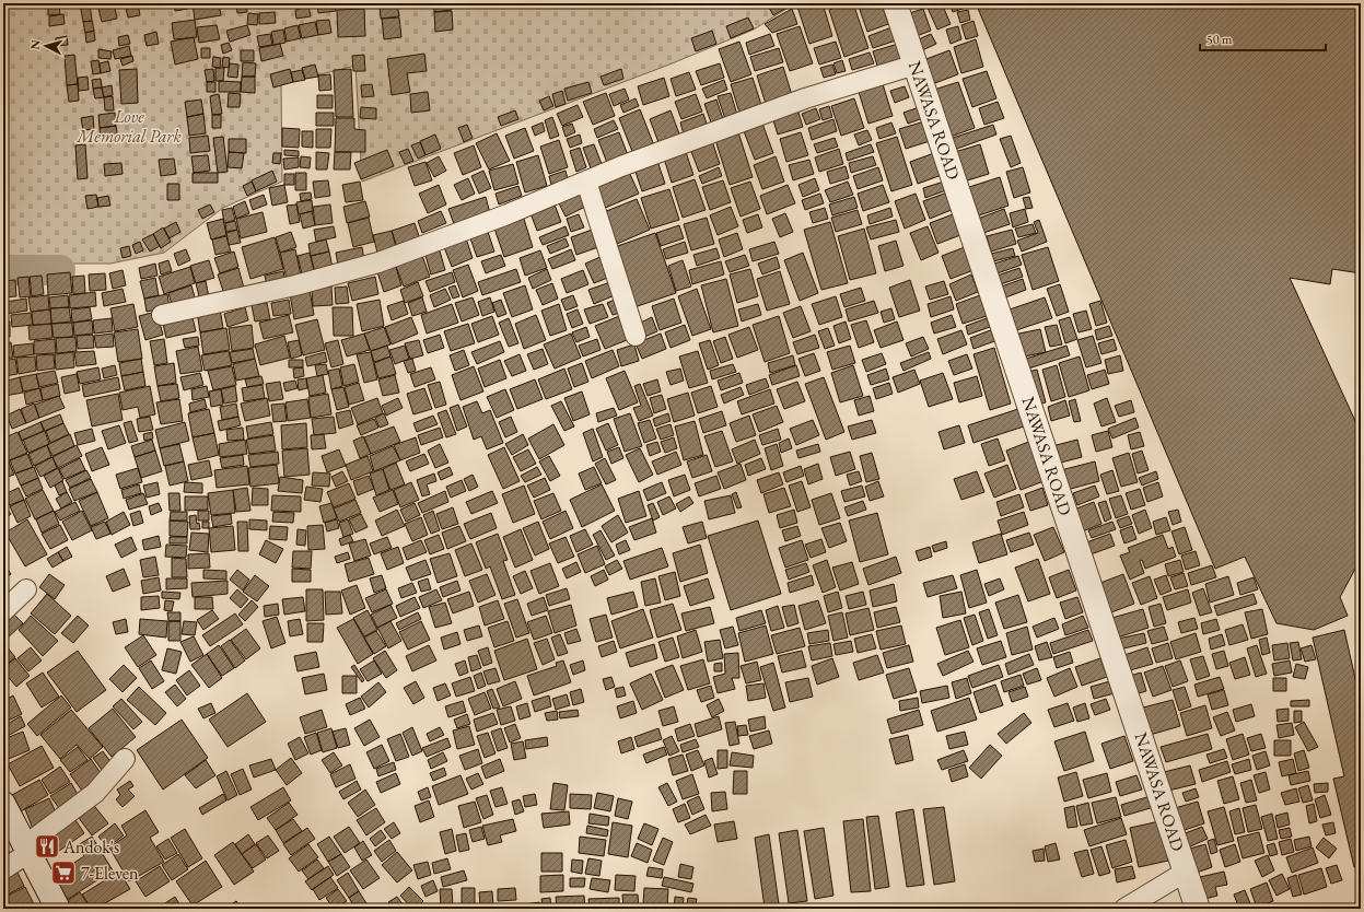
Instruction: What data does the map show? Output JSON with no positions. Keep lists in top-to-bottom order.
{
  "streets": {
    "street": ["NAWASA ROAD"]
  },
  "parks": ["Love Memorial Park"],
  "places": {
    "restaurant": ["Andok's"],
    "supermarket": ["7-Eleven"]
  },
  "scale_bar": "50 m",
  "north": "left"
}
